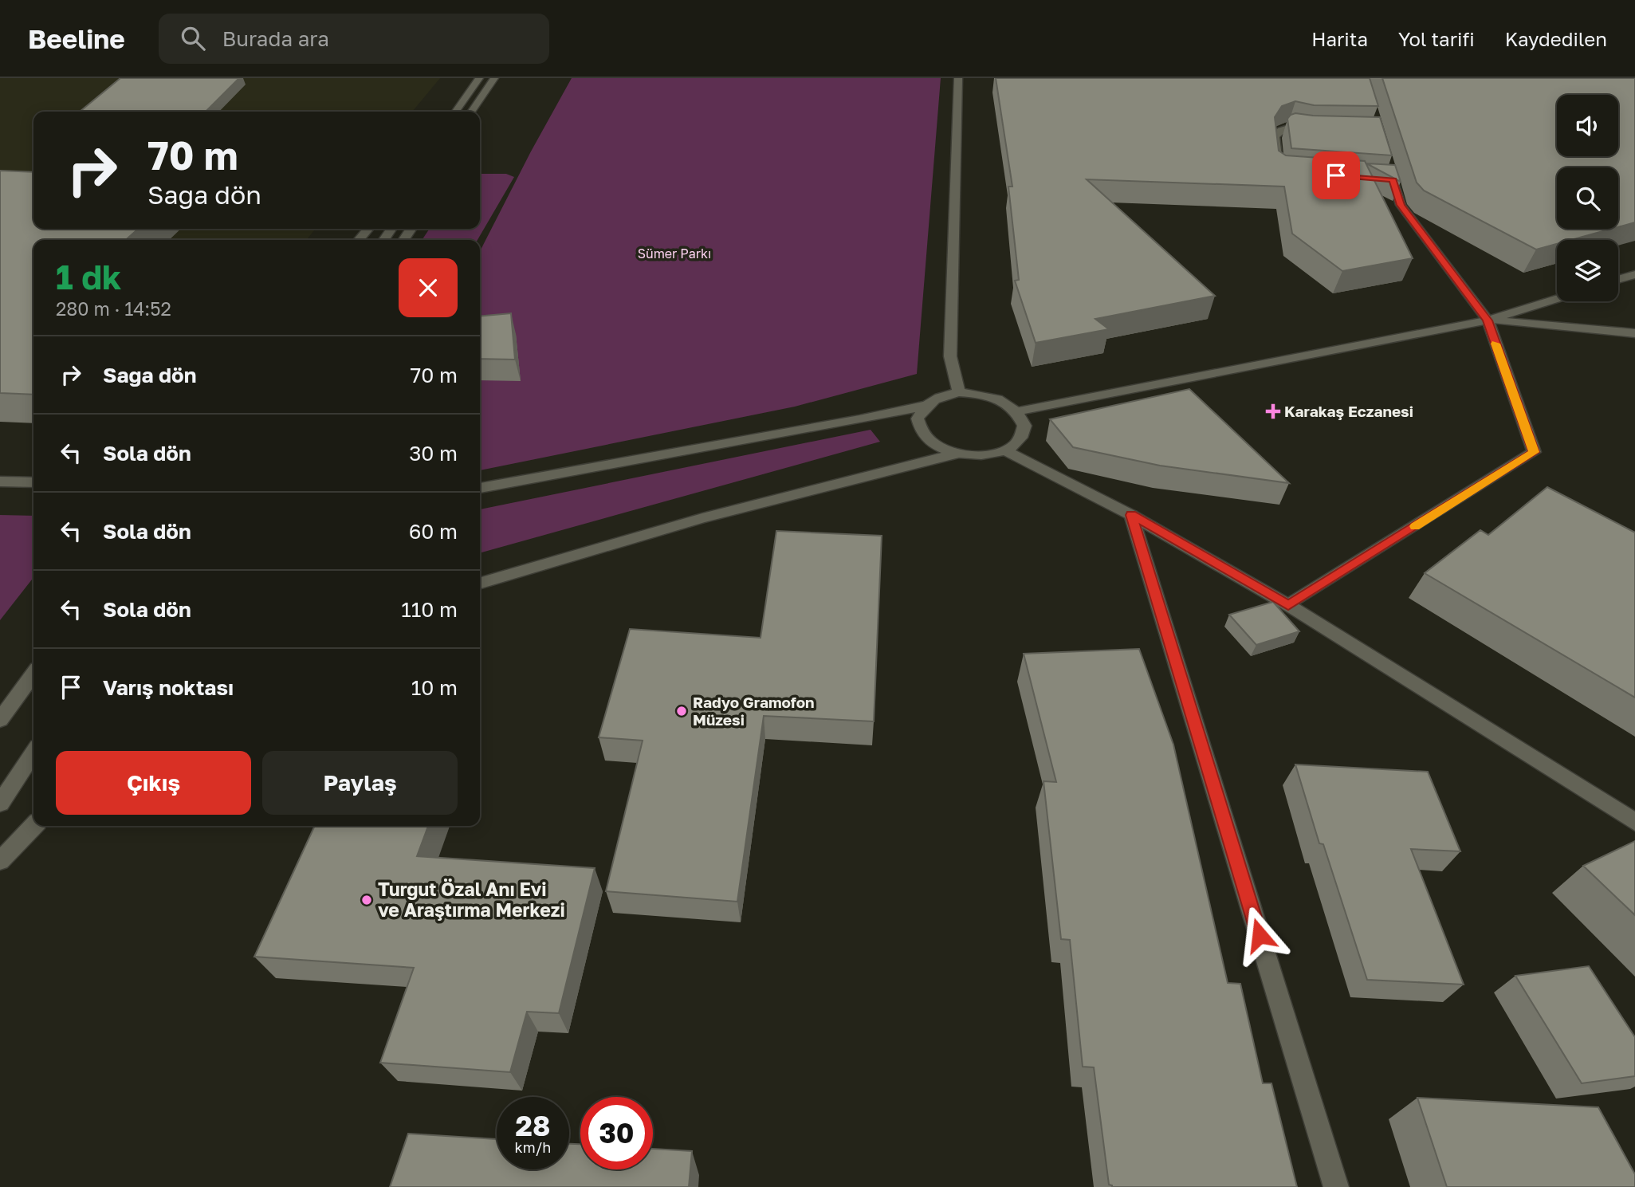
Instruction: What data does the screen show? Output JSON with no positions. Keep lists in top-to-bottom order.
{
  "parks": ["Sümer Parkı"],
  "places": {
    "health": ["Karakaş Eczanesi"],
    "other": ["Radyo Gramofon Müzesi", "Turgut Özal Anı Evi ve Araştırma Merkezi"]
  },
  "page": {
    "header": "Beeline",
    "search": "Burada ara",
    "nav": ["Harita", "Yol tarifi", "Kaydedilen"],
    "turn": ["70 m", "Sağa dön"],
    "heading": ["1 dk", "280 m · 14:52"],
    "list": [
      {
        "name": "Sağa dön",
        "value": "70 m"
      },
      {
        "name": "Sola dön",
        "value": "30 m"
      },
      {
        "name": "Sola dön",
        "value": "60 m"
      },
      {
        "name": "Sola dön",
        "value": "110 m"
      },
      {
        "name": "Varış noktası",
        "value": "10 m"
      }
    ],
    "buttons": ["Çıkış", "Paylaş"],
    "speed": "28 km/h",
    "limit": "30"
  }
}
